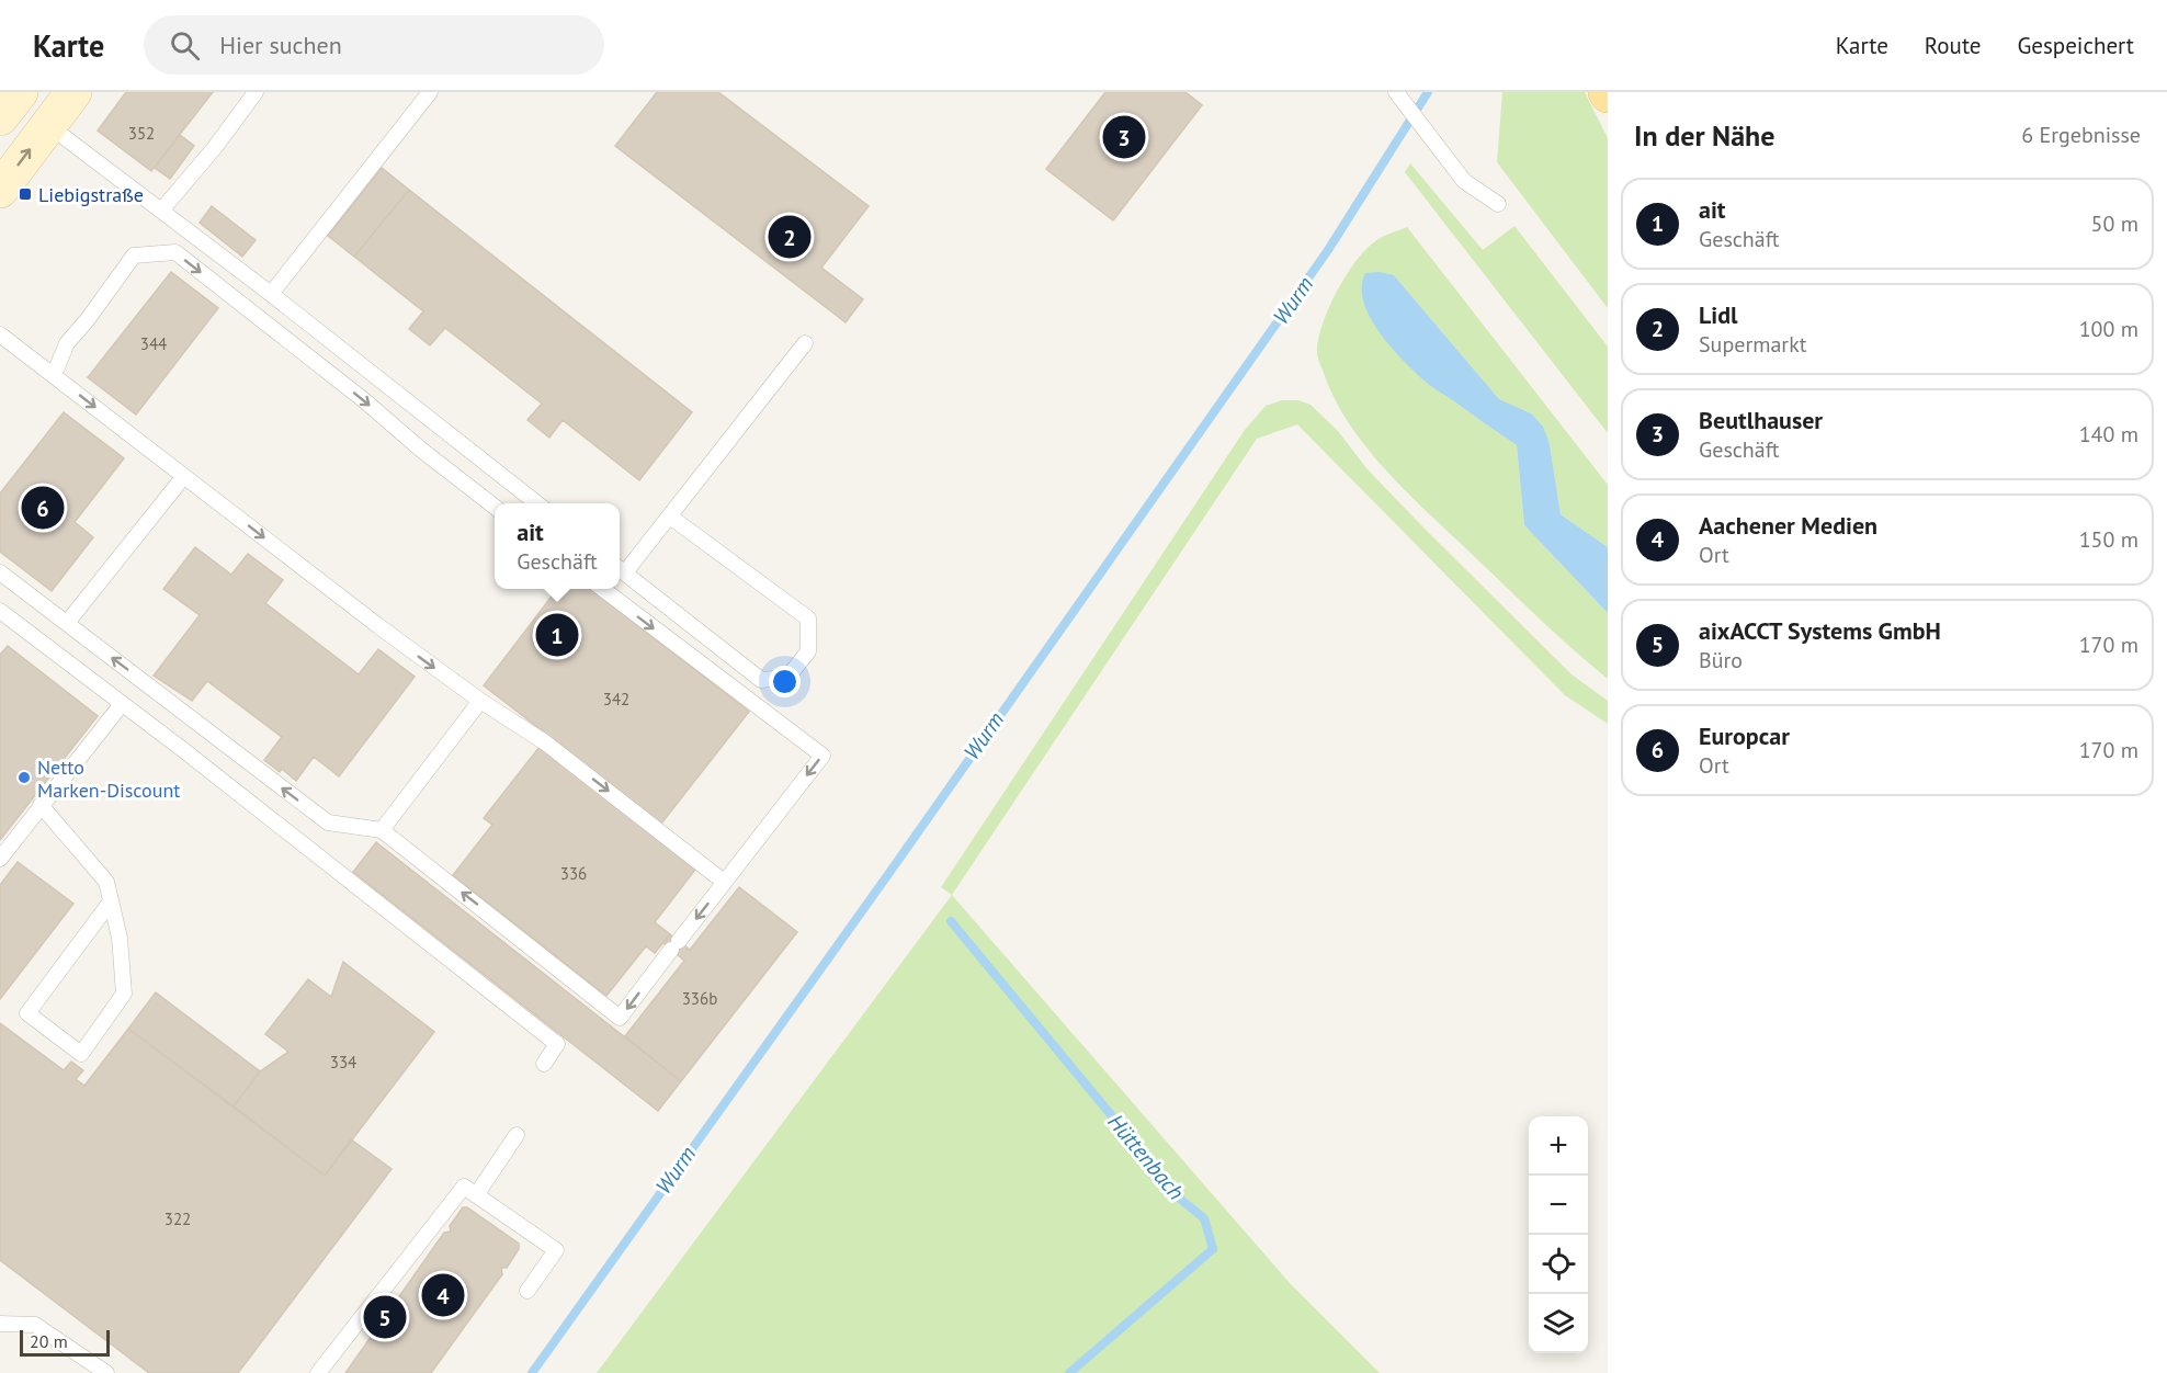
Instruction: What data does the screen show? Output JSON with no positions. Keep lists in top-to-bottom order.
{
  "water": ["Wurm", "Hüttenbach"],
  "places": {
    "transit": ["Liebigstraße"],
    "other": ["Netto Marken-Discount"]
  },
  "house_numbers": [
    "352",
    "344",
    "342",
    "336",
    "336b",
    "334",
    "322"
  ],
  "scale_bar": "20 m",
  "page": {
    "header": "Karte",
    "search": "Hier suchen",
    "nav": ["Karte", "Route", "Gespeichert"],
    "heading": ["In der Nähe", "6 Ergebnisse"],
    "pins": [
      "3",
      "2",
      "6",
      "1",
      "4",
      "5"
    ],
    "list": [
      {
        "mark": "1",
        "name": "ait",
        "note": "Geschäft",
        "value": "50 m"
      },
      {
        "mark": "2",
        "name": "Lidl",
        "note": "Supermarkt",
        "value": "100 m"
      },
      {
        "mark": "3",
        "name": "Beutlhauser",
        "note": "Geschäft",
        "value": "140 m"
      },
      {
        "mark": "4",
        "name": "Aachener Medien",
        "note": "Ort",
        "value": "150 m"
      },
      {
        "mark": "5",
        "name": "aixACCT Systems GmbH",
        "note": "Büro",
        "value": "170 m"
      },
      {
        "mark": "6",
        "name": "Europcar",
        "note": "Ort",
        "value": "170 m"
      }
    ],
    "popup": ["ait", "Geschäft"],
    "map_buttons": ["+", "−"],
    "scale": "20 m"
  }
}
